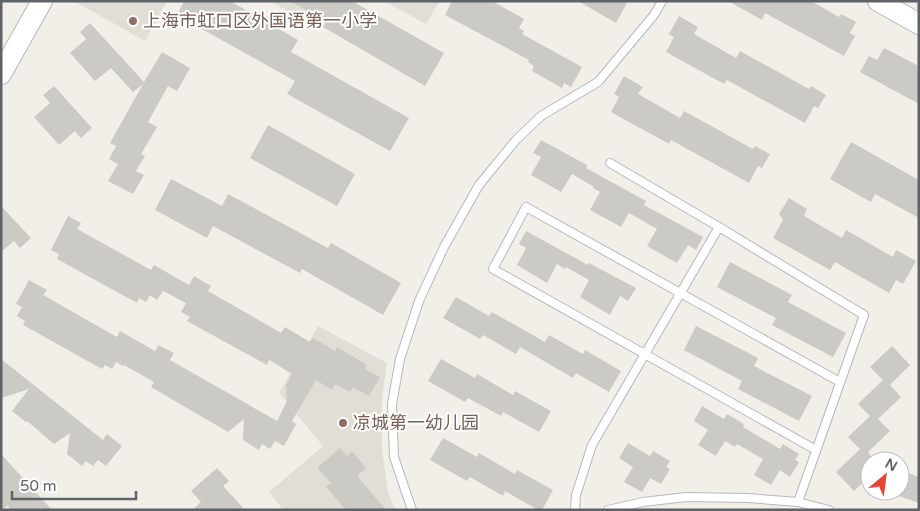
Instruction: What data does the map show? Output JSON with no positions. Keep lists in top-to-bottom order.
{
  "places": ["上海市虹口区外国语第一小学", "凉城第一幼儿园"],
  "scale_bar": "50 m",
  "north": "top right"
}
